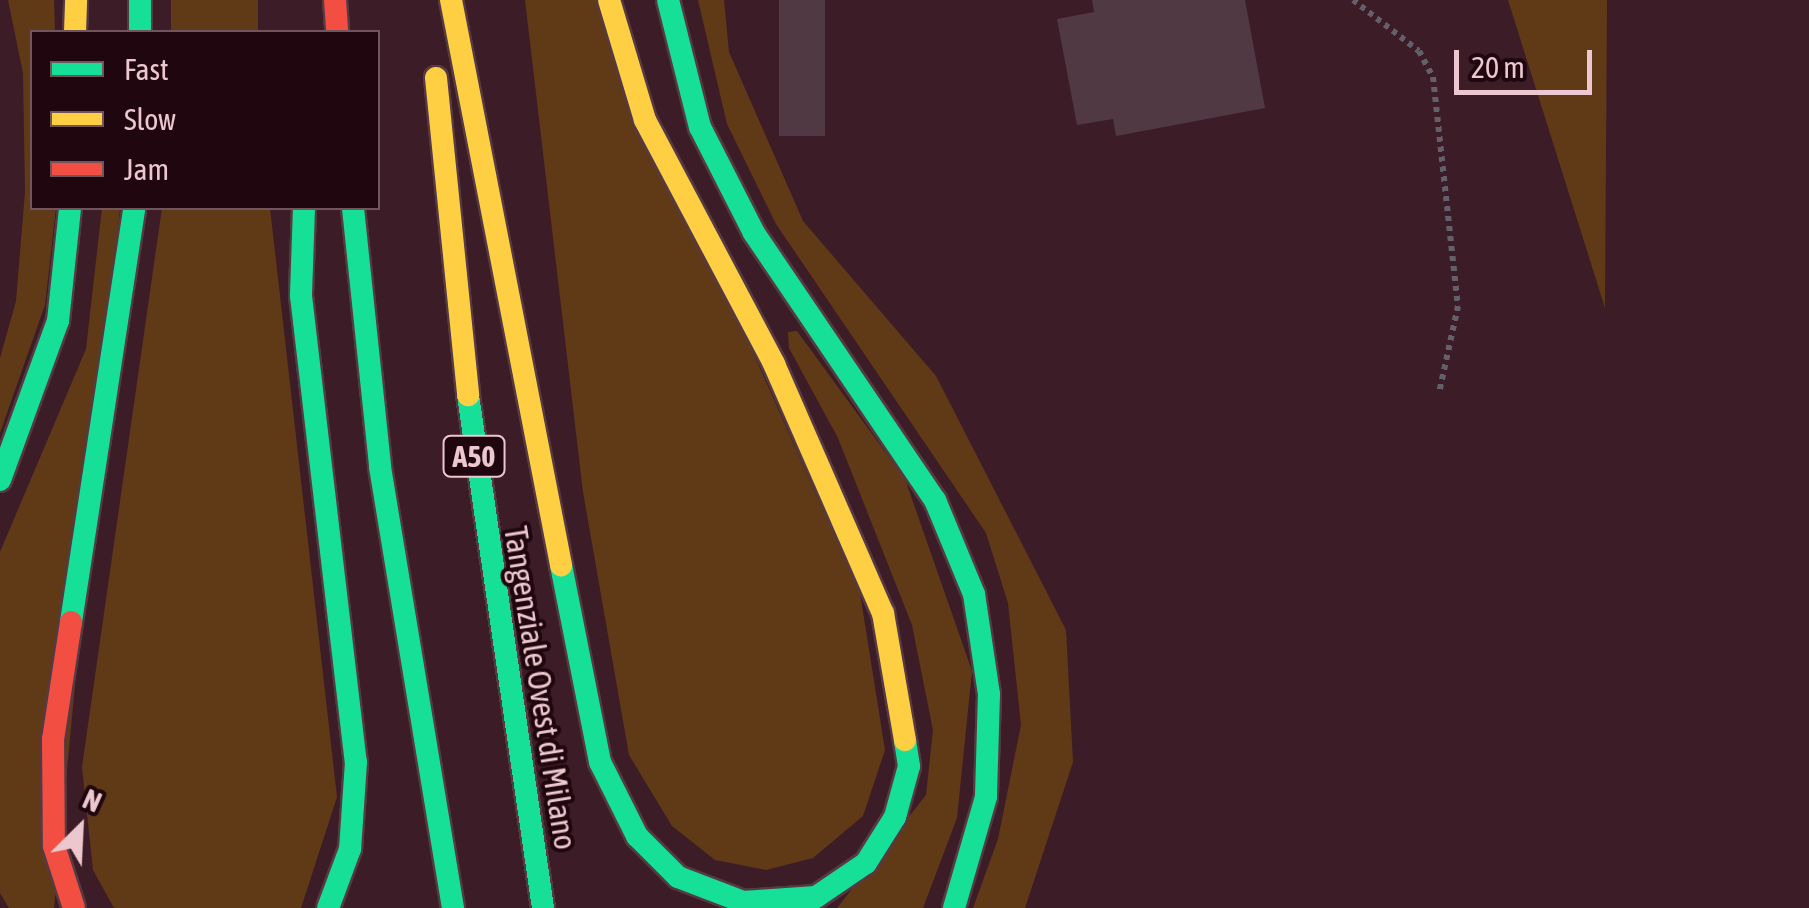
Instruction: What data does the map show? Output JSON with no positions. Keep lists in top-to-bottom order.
{
  "streets": {
    "highway": ["A50", "Tangenziale Ovest di Milano"]
  },
  "legend": ["Fast", "Slow", "Jam"],
  "scale_bar": "20 m",
  "north": "top right"
}
